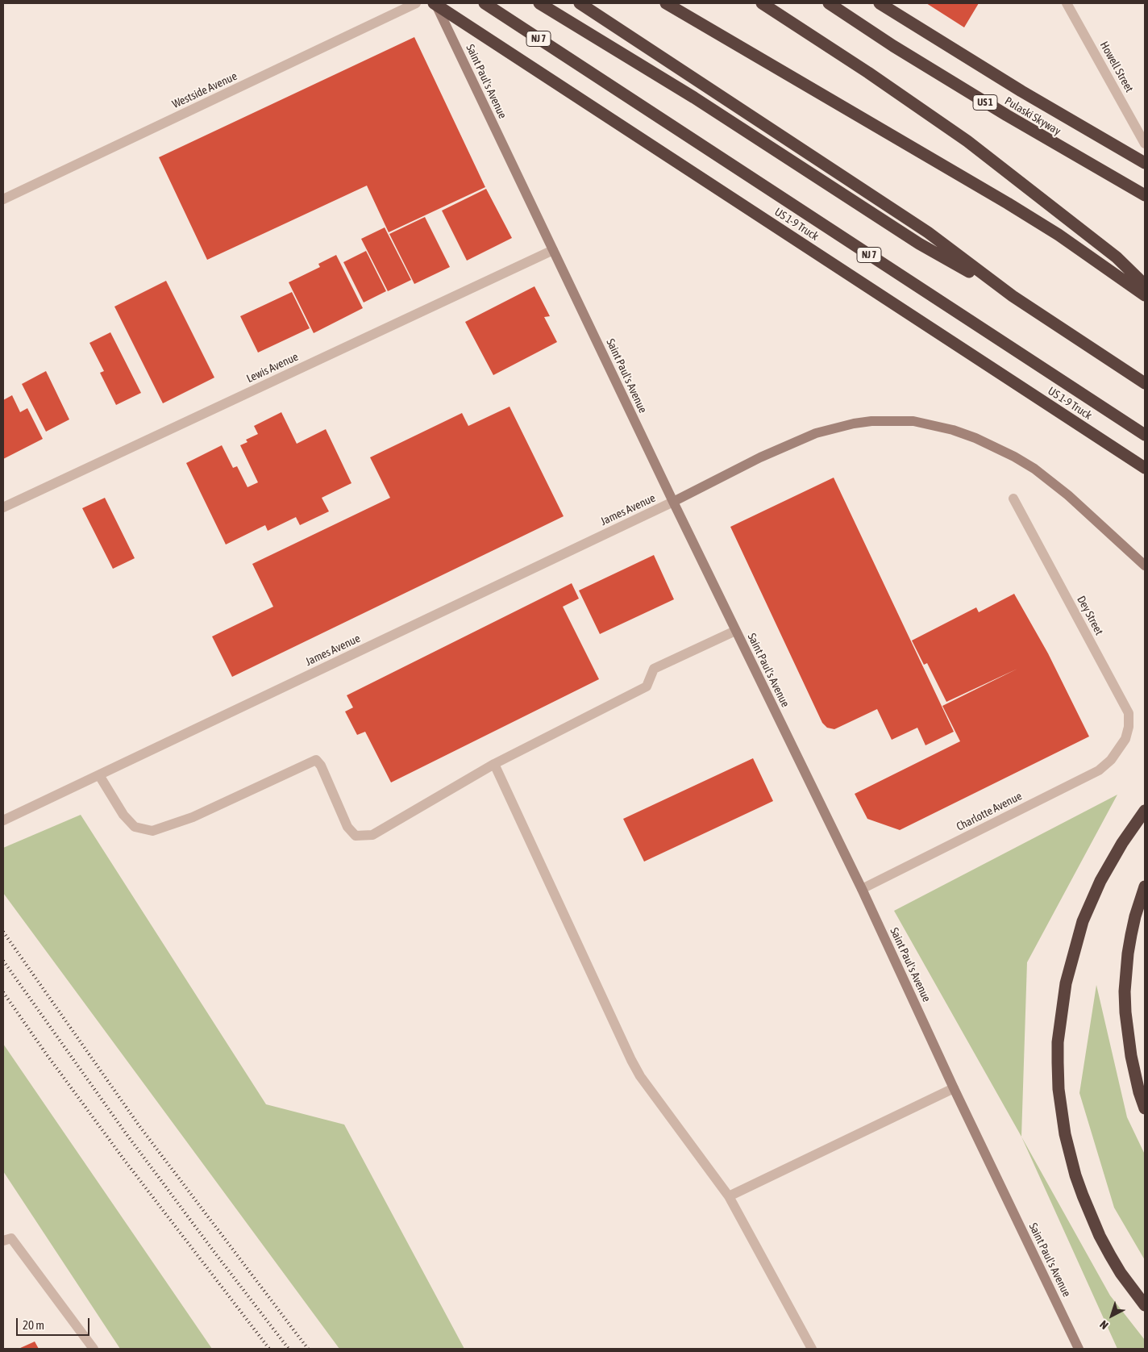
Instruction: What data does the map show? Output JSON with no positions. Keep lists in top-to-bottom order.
{
  "streets": {
    "highway": [
      "NJ 7",
      "US 1",
      "Pulaski Skyway",
      "US 1-9 Truck"
    ],
    "street": [
      "Howell Street",
      "Saint Paul's Avenue",
      "Westside Avenue",
      "Lewis Avenue",
      "James Avenue",
      "Dey Street",
      "Charlotte Avenue"
    ]
  },
  "crossings": [
    ["Saint Paul's Avenue", "US 1-9 Truck"],
    ["Saint Paul's Avenue", "Lewis Avenue"],
    ["Saint Paul's Avenue", "James Avenue"],
    ["Saint Paul's Avenue", "Charlotte Avenue"],
    ["Dey Street", "Charlotte Avenue"]
  ],
  "scale_bar": "20 m",
  "north": "bottom left"
}
